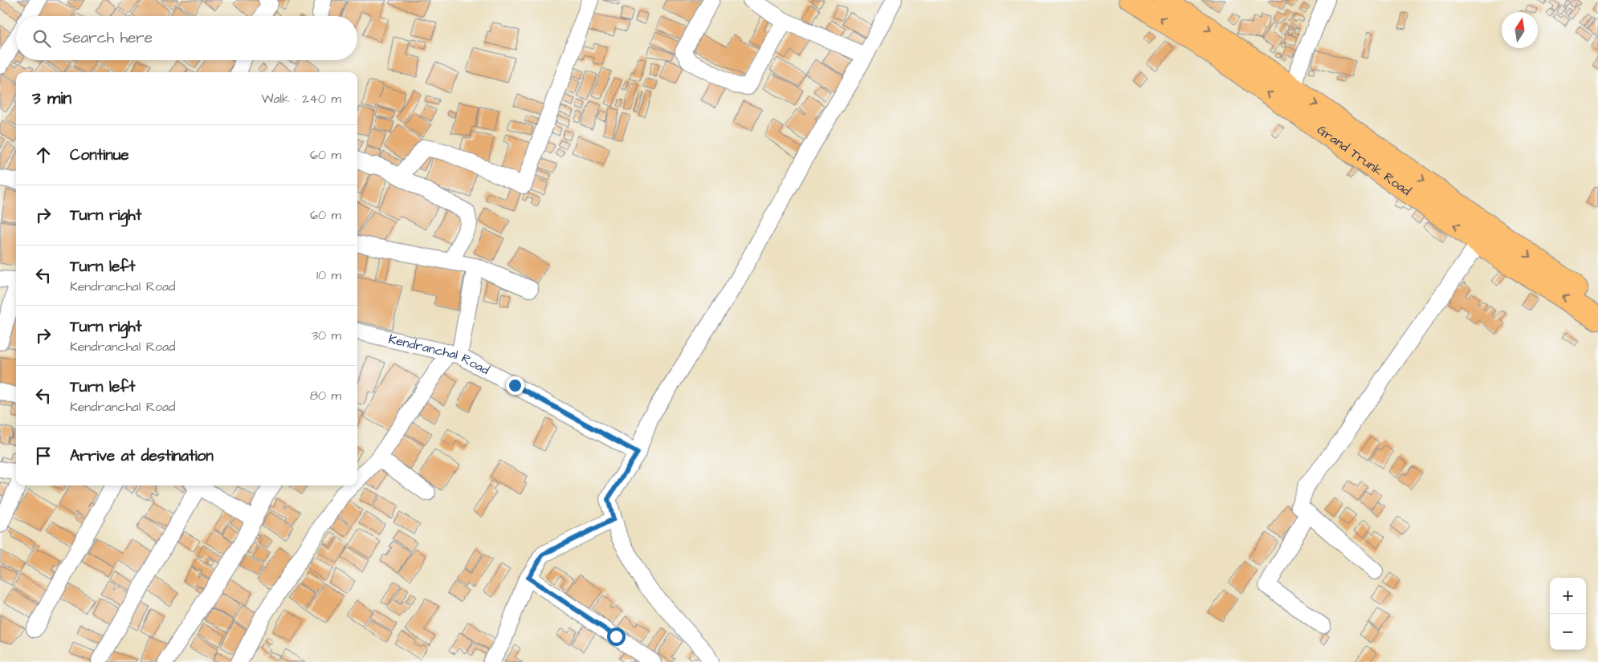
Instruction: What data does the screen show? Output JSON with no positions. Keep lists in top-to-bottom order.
{
  "streets": {
    "highway": ["Grand Trunk Road"],
    "street": ["Kendranchal Road"]
  },
  "north": "top",
  "page": {
    "search": "Search here",
    "heading": ["3 min", "Walk · 240 m"],
    "list": [
      ["Continue", "60 m"],
      ["Turn right", "60 m"],
      ["Turn left", "Kendranchal Road", "10 m"],
      ["Turn right", "Kendranchal Road", "30 m"],
      ["Turn left", "Kendranchal Road", "80 m"],
      "Arrive at destination"
    ],
    "map_buttons": ["+", "−"]
  }
}
